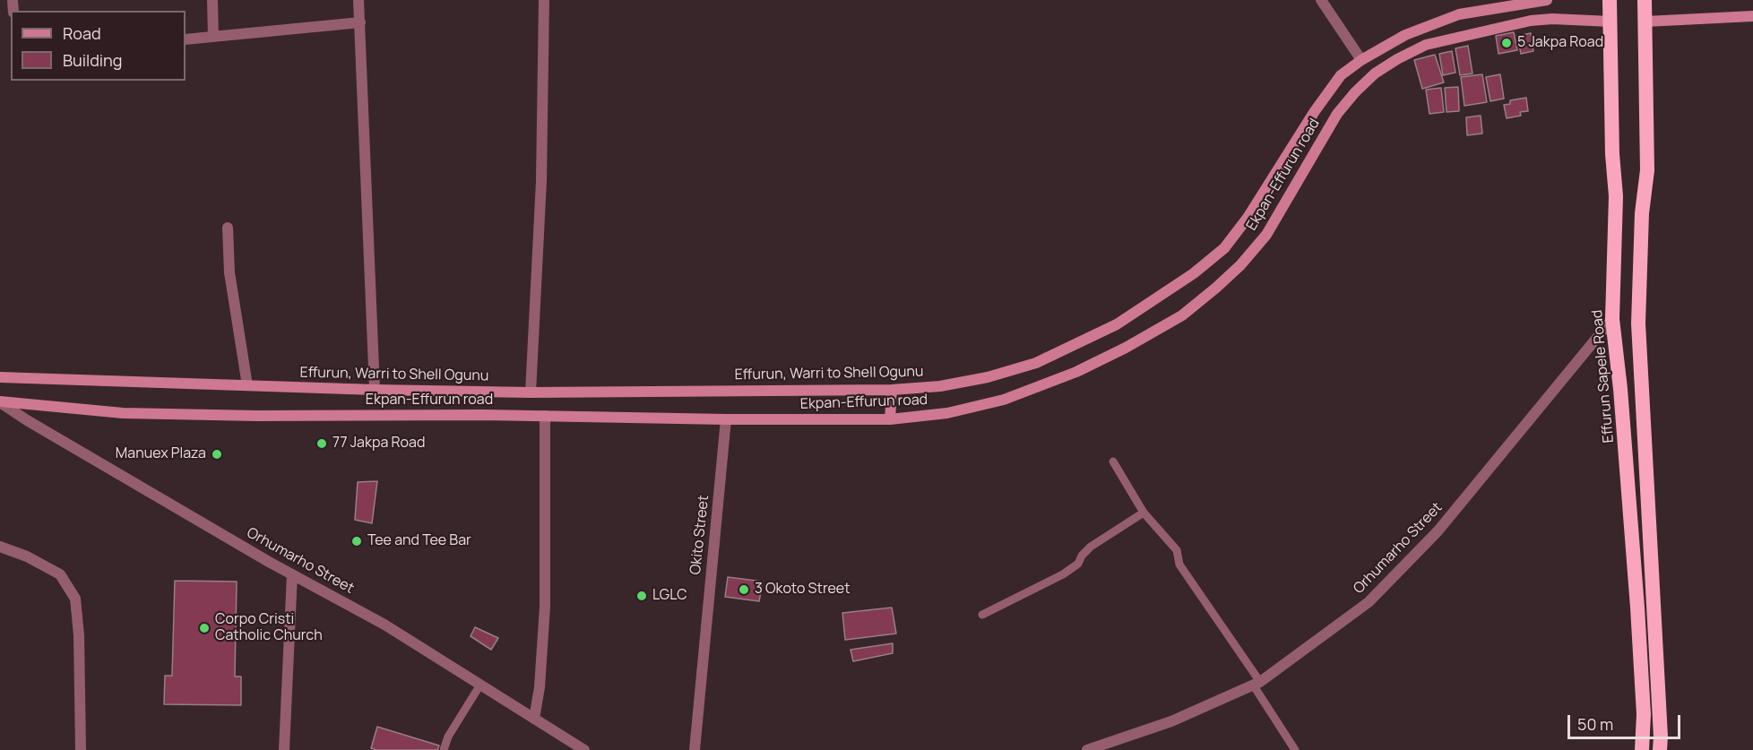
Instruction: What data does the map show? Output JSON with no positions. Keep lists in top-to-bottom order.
{
  "streets": {
    "highway": ["Effurun Sapele Road"],
    "main road": ["Ekpan-Effurun road", "Effurun, Warri to Shell Ogunu"],
    "street": ["Okito Street", "Orhumarho Street"]
  },
  "crossings": [
    ["Ekpan-Effurun road", "Effurun Sapele Road"],
    ["Ekpan-Effurun road", "Okito Street"],
    ["Ekpan-Effurun road", "Orhumarho Street"],
    ["Effurun Sapele Road", "Orhumarho Street"]
  ],
  "places": [
    "5 Jakpa Road",
    "77 Jakpa Road",
    "Manuex Plaza",
    "Tee and Tee Bar",
    "3 Okoto Street",
    "LGLC",
    "Corpo Cristi Catholic Church"
  ],
  "legend": ["Road", "Building"],
  "scale_bar": "50 m"
}
